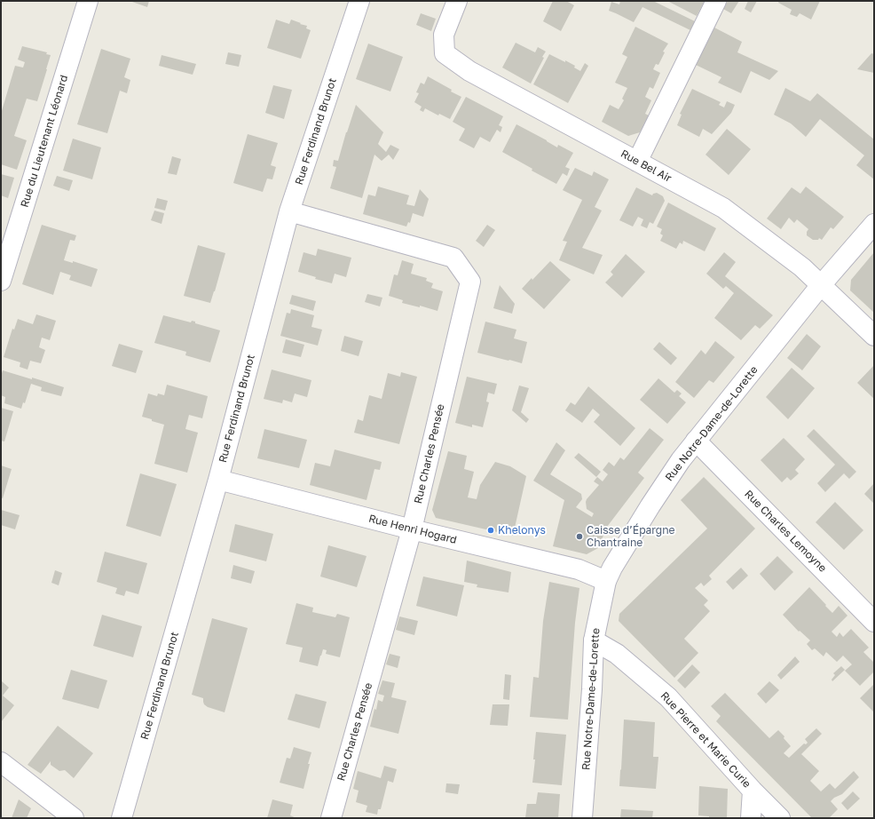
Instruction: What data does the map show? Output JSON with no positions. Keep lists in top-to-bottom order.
{
  "streets": {
    "street": [
      "Rue Ferdinand Brunot",
      "Rue du Lieutenant Léonard",
      "Rue Bel Air",
      "Rue Notre-Dame-de-Lorette",
      "Rue Charles Pensée",
      "Rue Henri Hogard",
      "Rue Charles Lemoyne",
      "Rue Pierre et Marie Curie"
    ]
  },
  "crossings": [
    ["Rue Ferdinand Brunot", "Rue Charles Pensée"],
    ["Rue Ferdinand Brunot", "Rue Henri Hogard"],
    ["Rue Bel Air", "Rue Notre-Dame-de-Lorette"],
    ["Rue Notre-Dame-de-Lorette", "Rue Henri Hogard"],
    ["Rue Notre-Dame-de-Lorette", "Rue Charles Lemoyne"],
    ["Rue Notre-Dame-de-Lorette", "Rue Pierre et Marie Curie"],
    ["Rue Charles Pensée", "Rue Henri Hogard"]
  ],
  "places": ["Khelonys", "Caisse d’Épargne Chantraine"]
}
